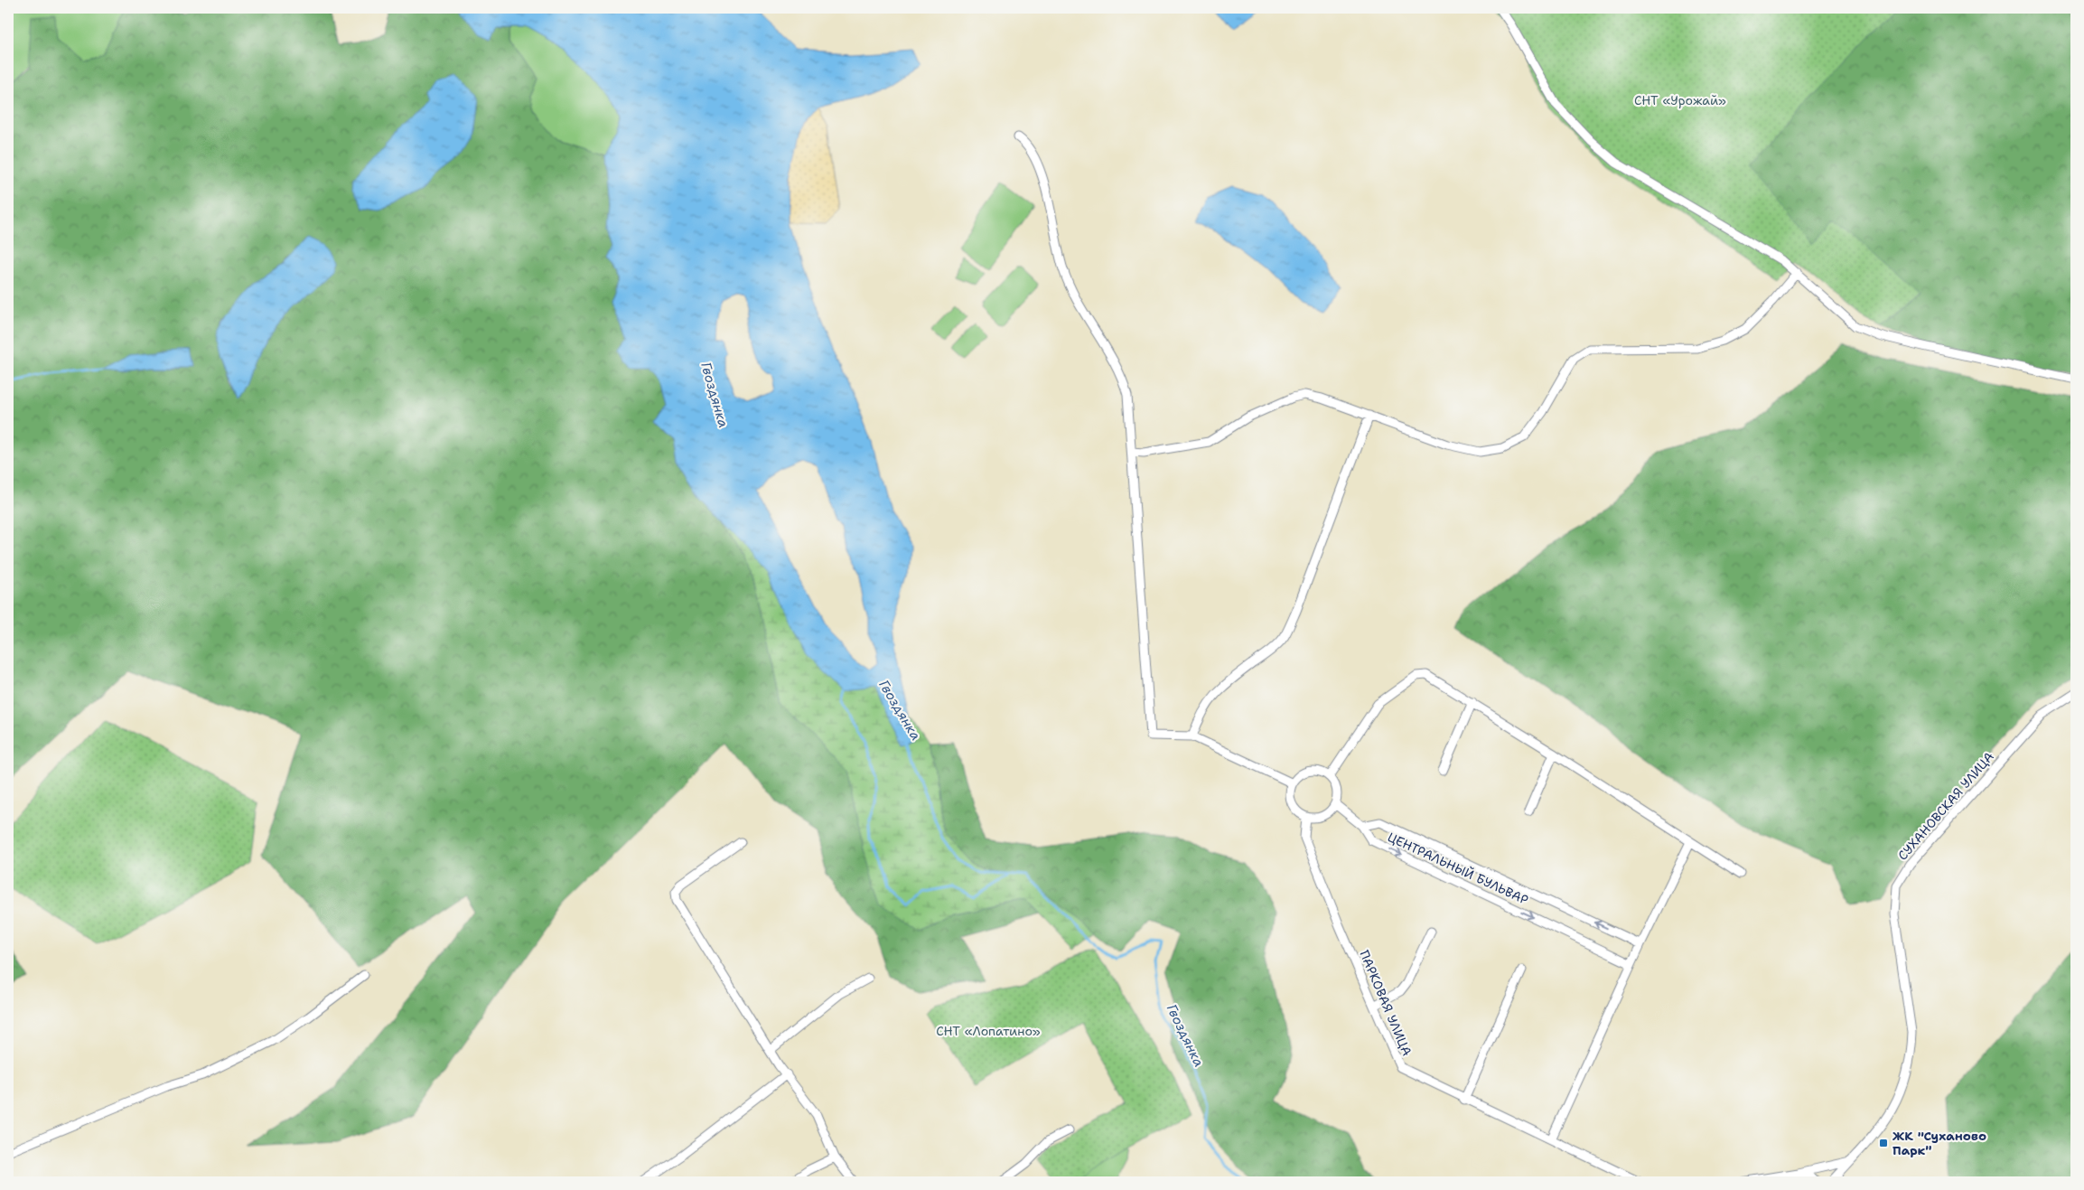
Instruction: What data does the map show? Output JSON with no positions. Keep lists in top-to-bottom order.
{
  "streets": {
    "street": ["СУХАНОВСКАЯ УЛИЦА", "ЦЕНТРАЛЬНЫЙ БУЛЬВАР", "ПАРКОВАЯ УЛИЦА"]
  },
  "water": ["Гвоздянка"],
  "parks": ["СНТ «Урожай»", "СНТ «Лопатино»"],
  "places": {
    "transit": ["ЖК \"Суханово Парк\""]
  }
}
